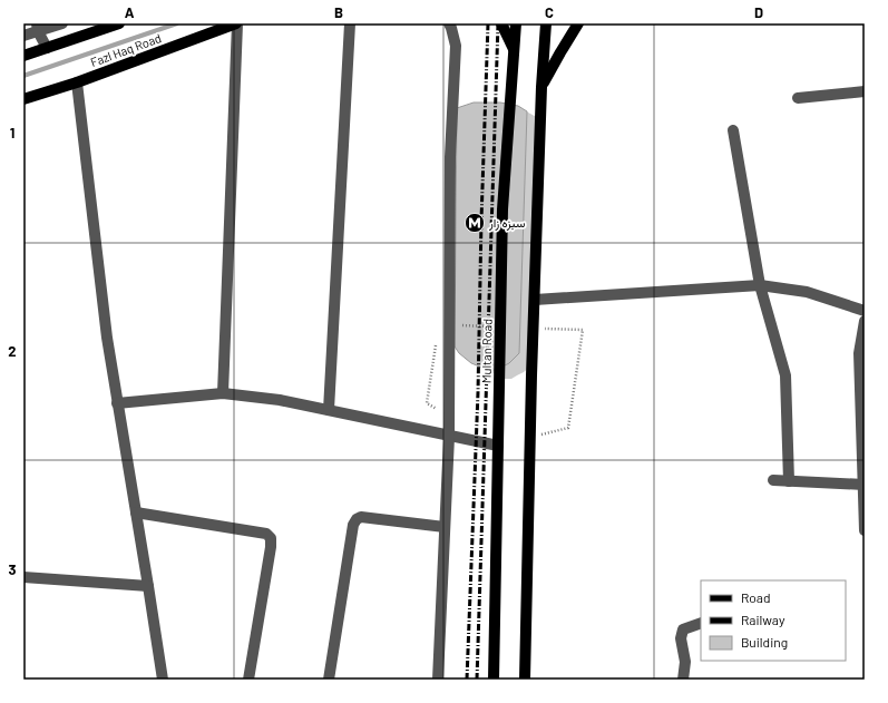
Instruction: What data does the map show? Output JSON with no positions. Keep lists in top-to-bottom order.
{
  "streets": {
    "main road": ["Fazl Haq Road", "Multan Road"]
  },
  "places": {
    "metro station": ["سبزہ زار"]
  },
  "legend": ["Road", "Railway", "Building"],
  "grid": {
    "columns": [
      "A",
      "B",
      "C",
      "D"
    ],
    "rows": ["1", "2", "3"]
  }
}
